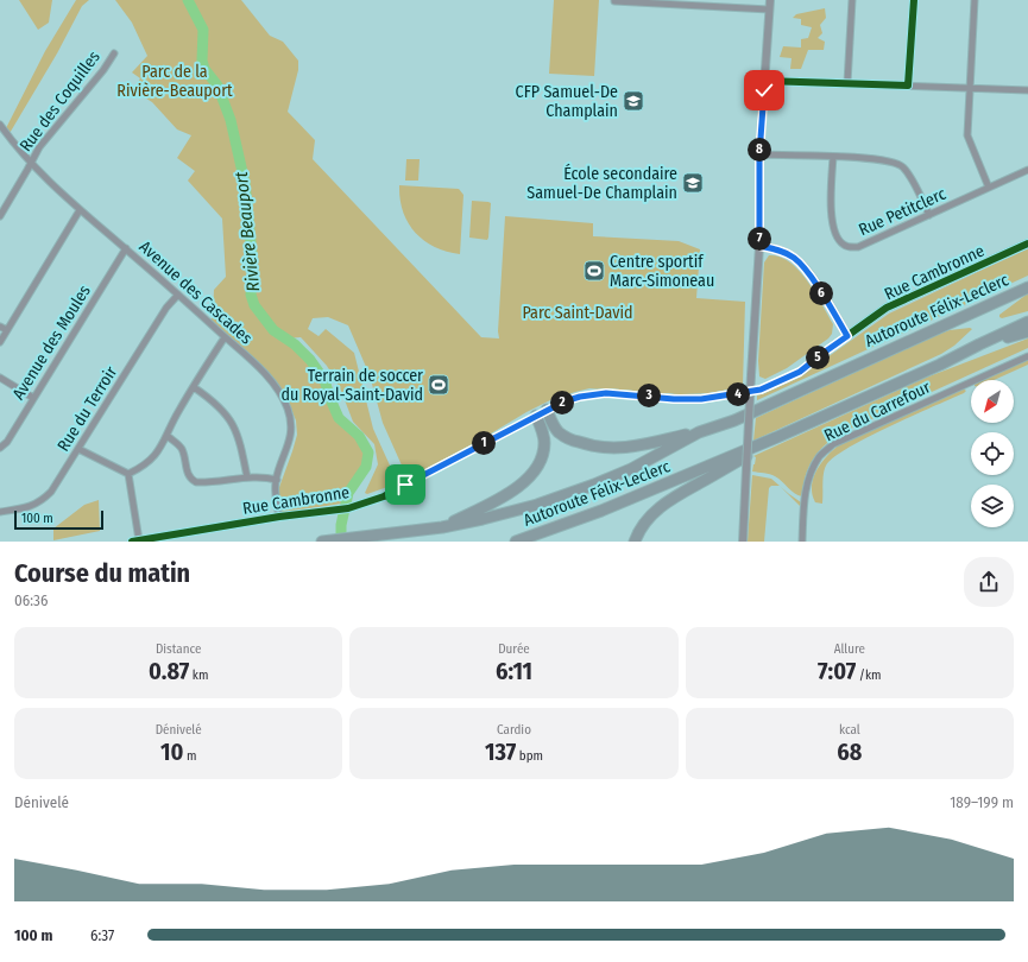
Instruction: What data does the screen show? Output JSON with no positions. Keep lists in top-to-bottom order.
{
  "streets": {
    "highway": ["Autoroute Félix-Leclerc"],
    "street": [
      "Rue des Coquilles",
      "Rue Petitclerc",
      "Rue Cambronne",
      "Avenue des Cascades",
      "Avenue des Moules",
      "Rue du Terroir",
      "Rue du Carrefour"
    ]
  },
  "crossings": [
    ["Rue des Coquilles", "Avenue des Cascades"],
    ["Rue Cambronne", "Avenue des Cascades"],
    ["Avenue des Cascades", "Avenue des Moules"],
    ["Avenue des Cascades", "Rue du Terroir"]
  ],
  "water": ["Rivière Beauport"],
  "parks": ["Parc de la Rivière-Beauport", "Parc Saint-David"],
  "places": {
    "school or university": ["CFP Samuel-De Champlain", "École secondaire Samuel-De Champlain"],
    "sports": ["Centre sportif Marc-Simoneau", "Terrain de soccer du Royal-Saint-David"]
  },
  "scale_bar": "100 m",
  "north": "bottom left",
  "page": {
    "pins": [
      "8",
      "7",
      "6",
      "5",
      "4",
      "3",
      "2",
      "1"
    ],
    "scale": "100 m",
    "heading": ["Course du matin", "06:36"],
    "stats": [
      ["Distance", "0.87 km"],
      ["Durée", "6:11"],
      ["Allure", "7:07 /km"],
      ["Dénivelé", "10 m"],
      ["Cardio", "137 bpm"],
      ["kcal", "68"]
    ],
    "chart": ["Dénivelé", "189–199 m"],
    "list": [
      {
        "name": "100 m",
        "note": "6:37"
      }
    ]
  }
}
